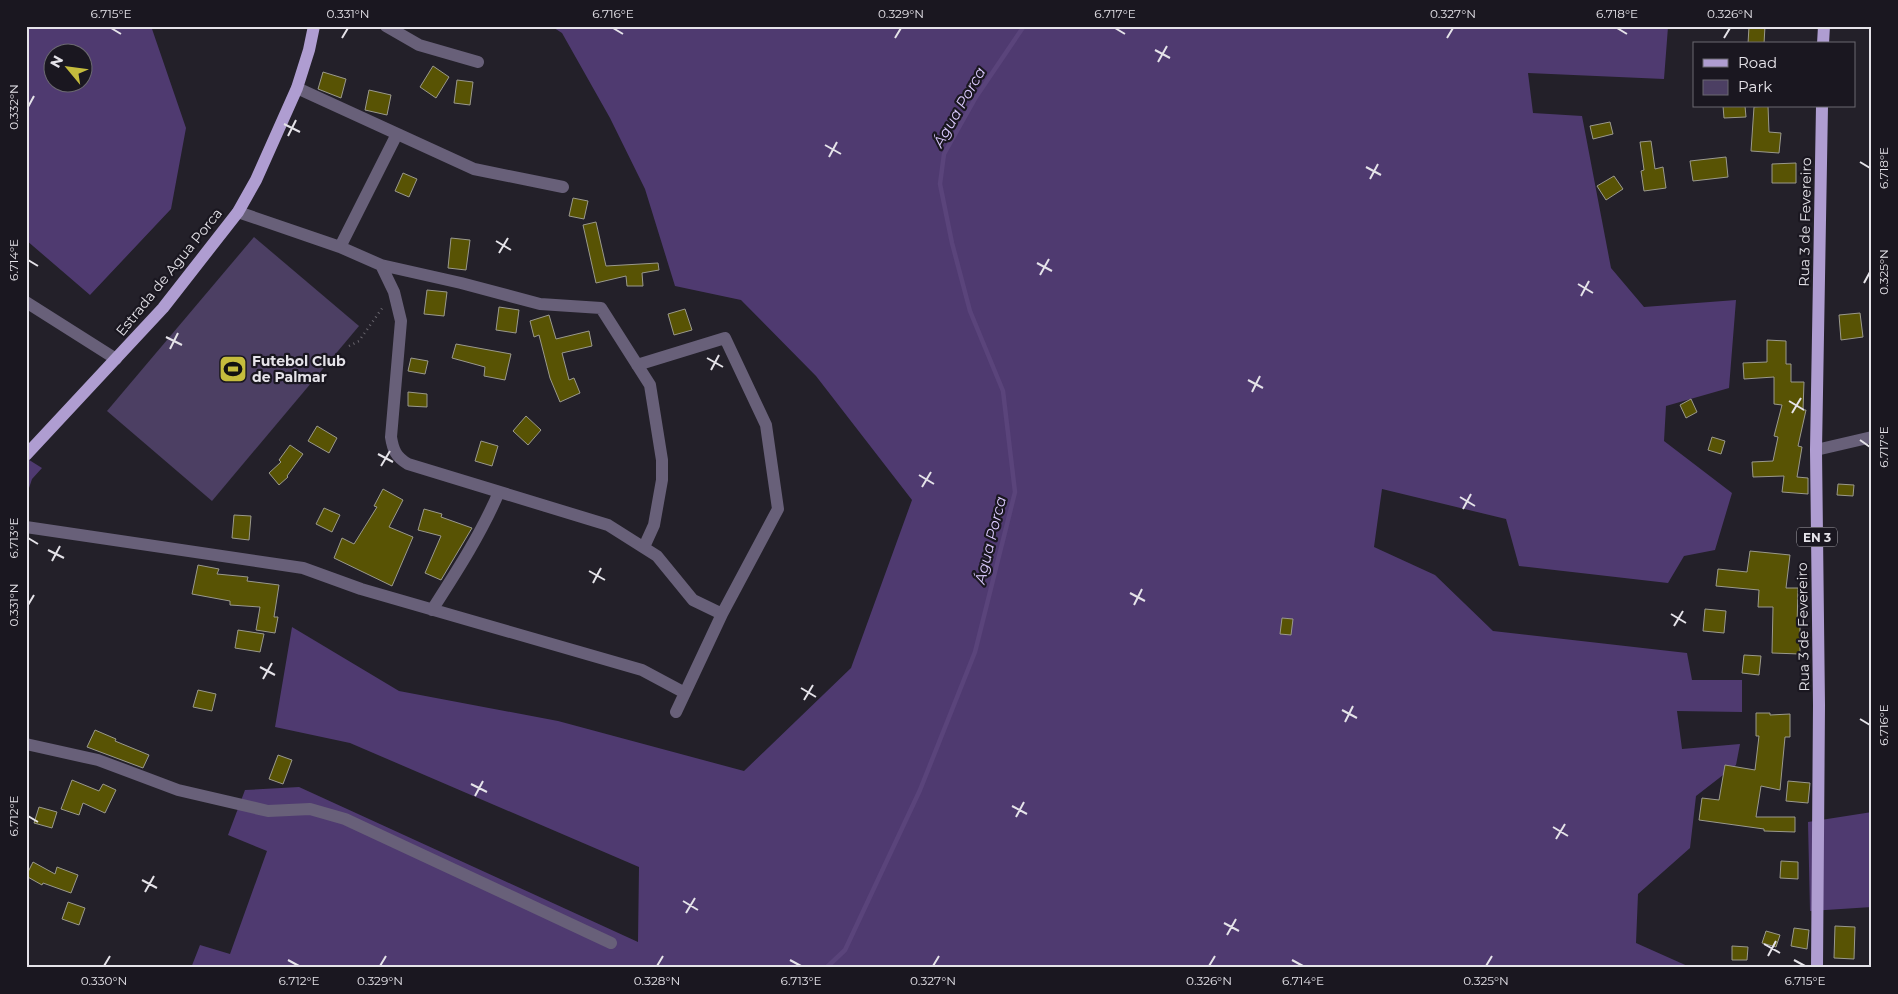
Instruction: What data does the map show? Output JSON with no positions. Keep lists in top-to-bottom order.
{
  "streets": {
    "main road": ["Rua 3 de Fevereiro", "Estrada de Agua Porca", "EN 3"]
  },
  "water": ["Água Porca"],
  "places": {
    "sports": ["Futebol Club de Palmar"]
  },
  "legend": ["Road", "Park"],
  "north": "top left",
  "coordinates": [
    "6.715°E",
    "0.331°N",
    "6.716°E",
    "0.329°N",
    "6.717°E",
    "0.327°N",
    "6.718°E",
    "0.326°N",
    "0.332°N",
    "6.714°E",
    "0.325°N",
    "6.713°E",
    "6.712°E",
    "0.330°N",
    "0.328°N"
  ]
}
